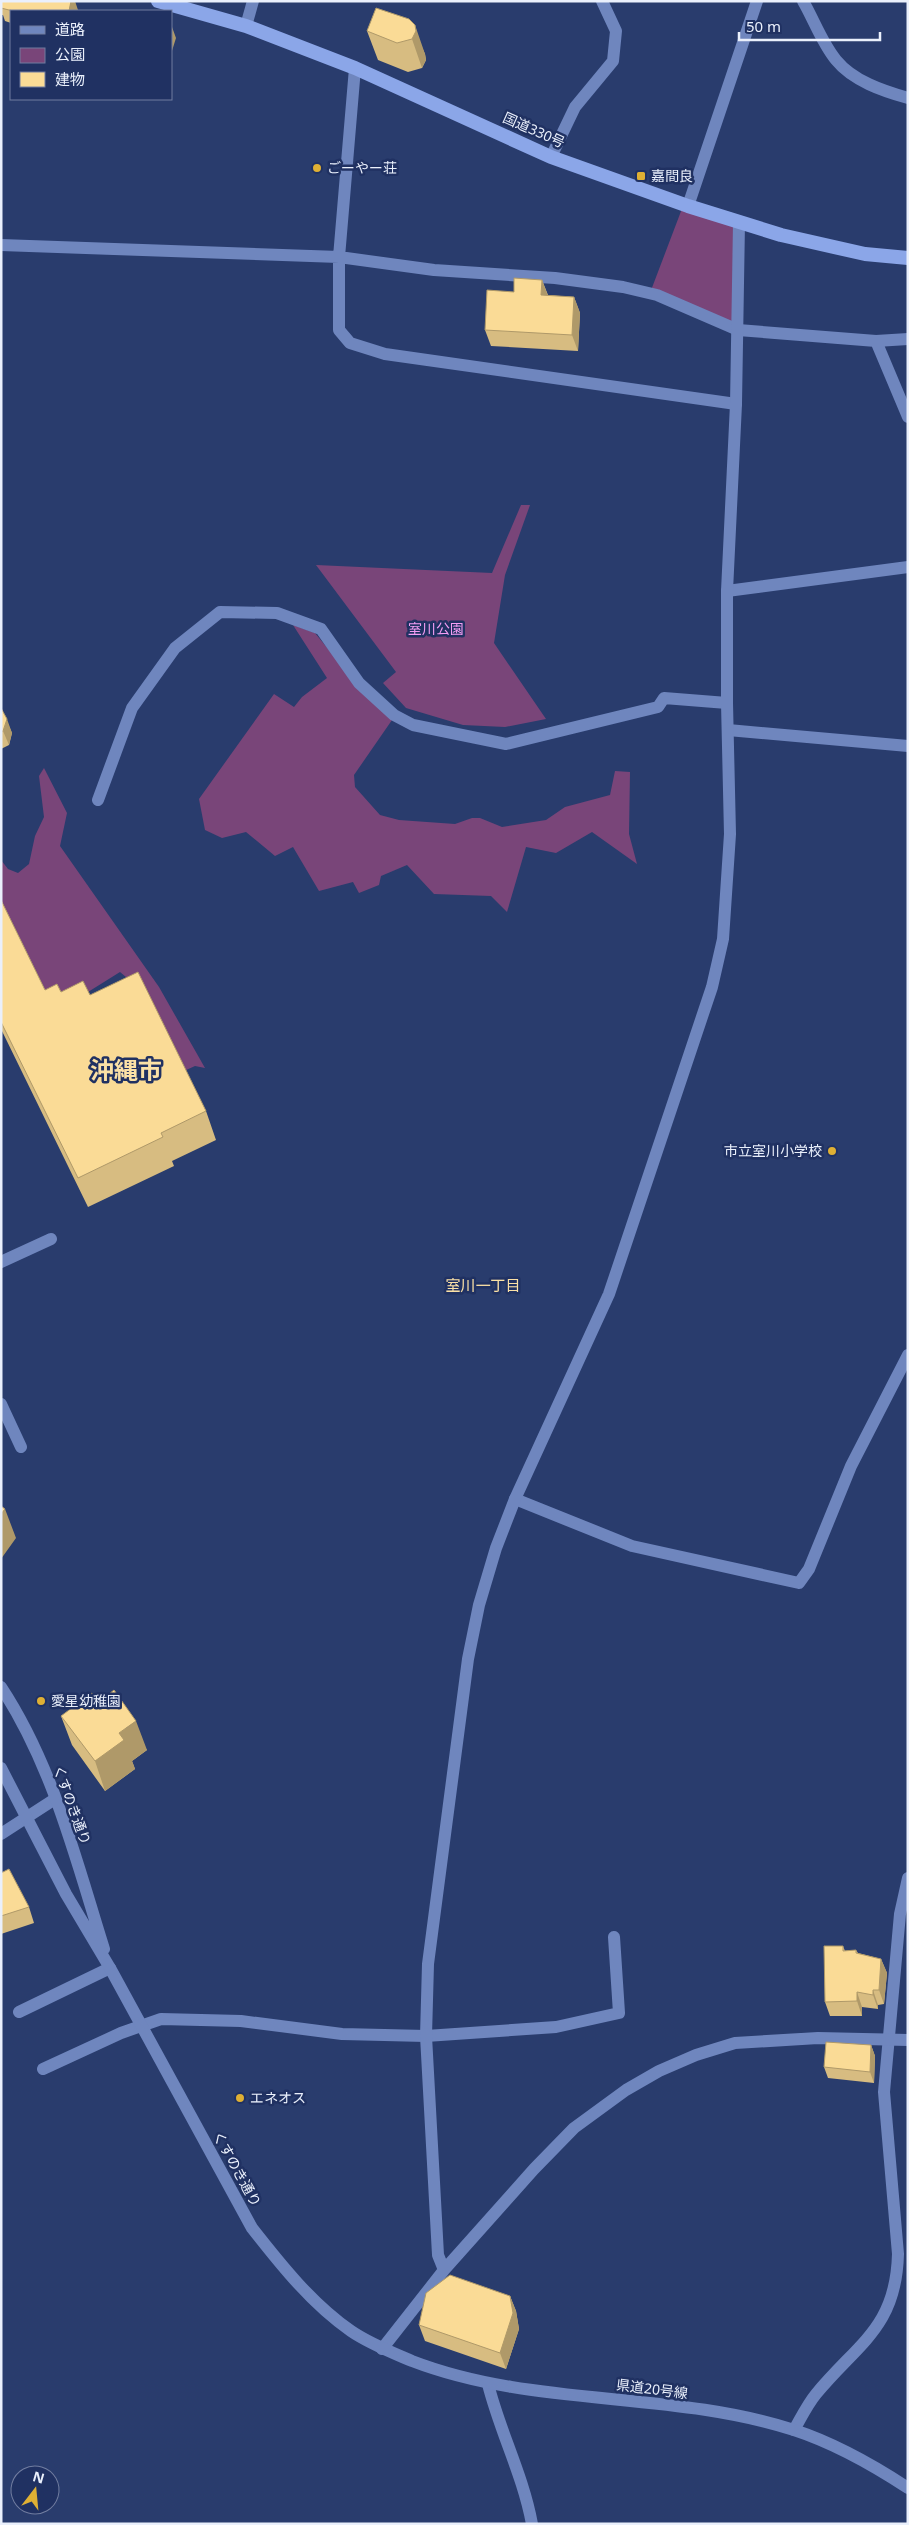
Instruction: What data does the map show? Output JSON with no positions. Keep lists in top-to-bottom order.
{
  "streets": {
    "highway": ["国道330号"],
    "street": ["くすのき通り", "県道20号線"]
  },
  "crossings": [
    ["くすのき通り", "県道20号線"]
  ],
  "districts": ["沖縄市", "室川一丁目"],
  "parks": ["室川公園"],
  "places": {
    "other": [
      "ごーやー荘",
      "市立室川小学校",
      "愛星幼稚園",
      "エネオス"
    ],
    "transit": ["嘉間良"]
  },
  "legend": ["道路", "公園", "建物"],
  "scale_bar": "50 m",
  "north": "top"
}
